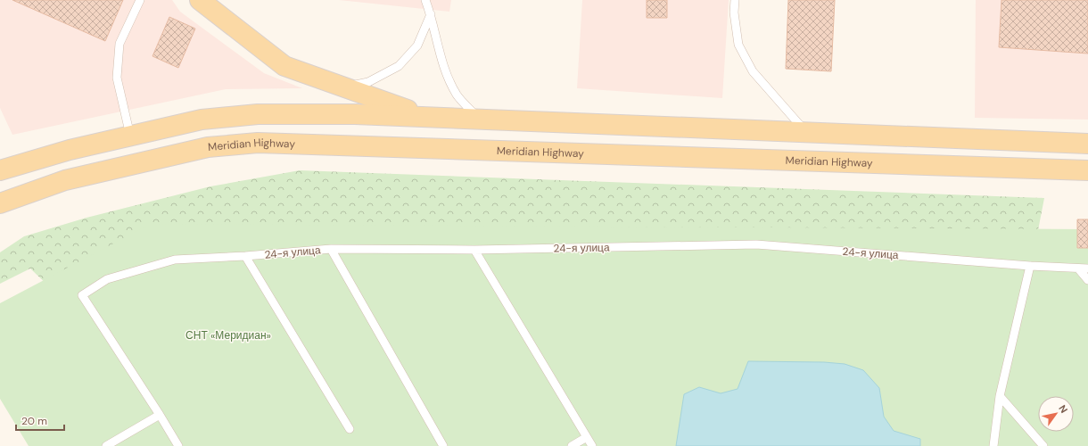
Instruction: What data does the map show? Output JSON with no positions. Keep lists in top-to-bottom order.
{
  "streets": {
    "main road": ["Meridian Highway"],
    "lane": ["24-я улица"]
  },
  "parks": ["СНТ «Меридиан»"],
  "scale_bar": "20 m",
  "north": "top right"
}
